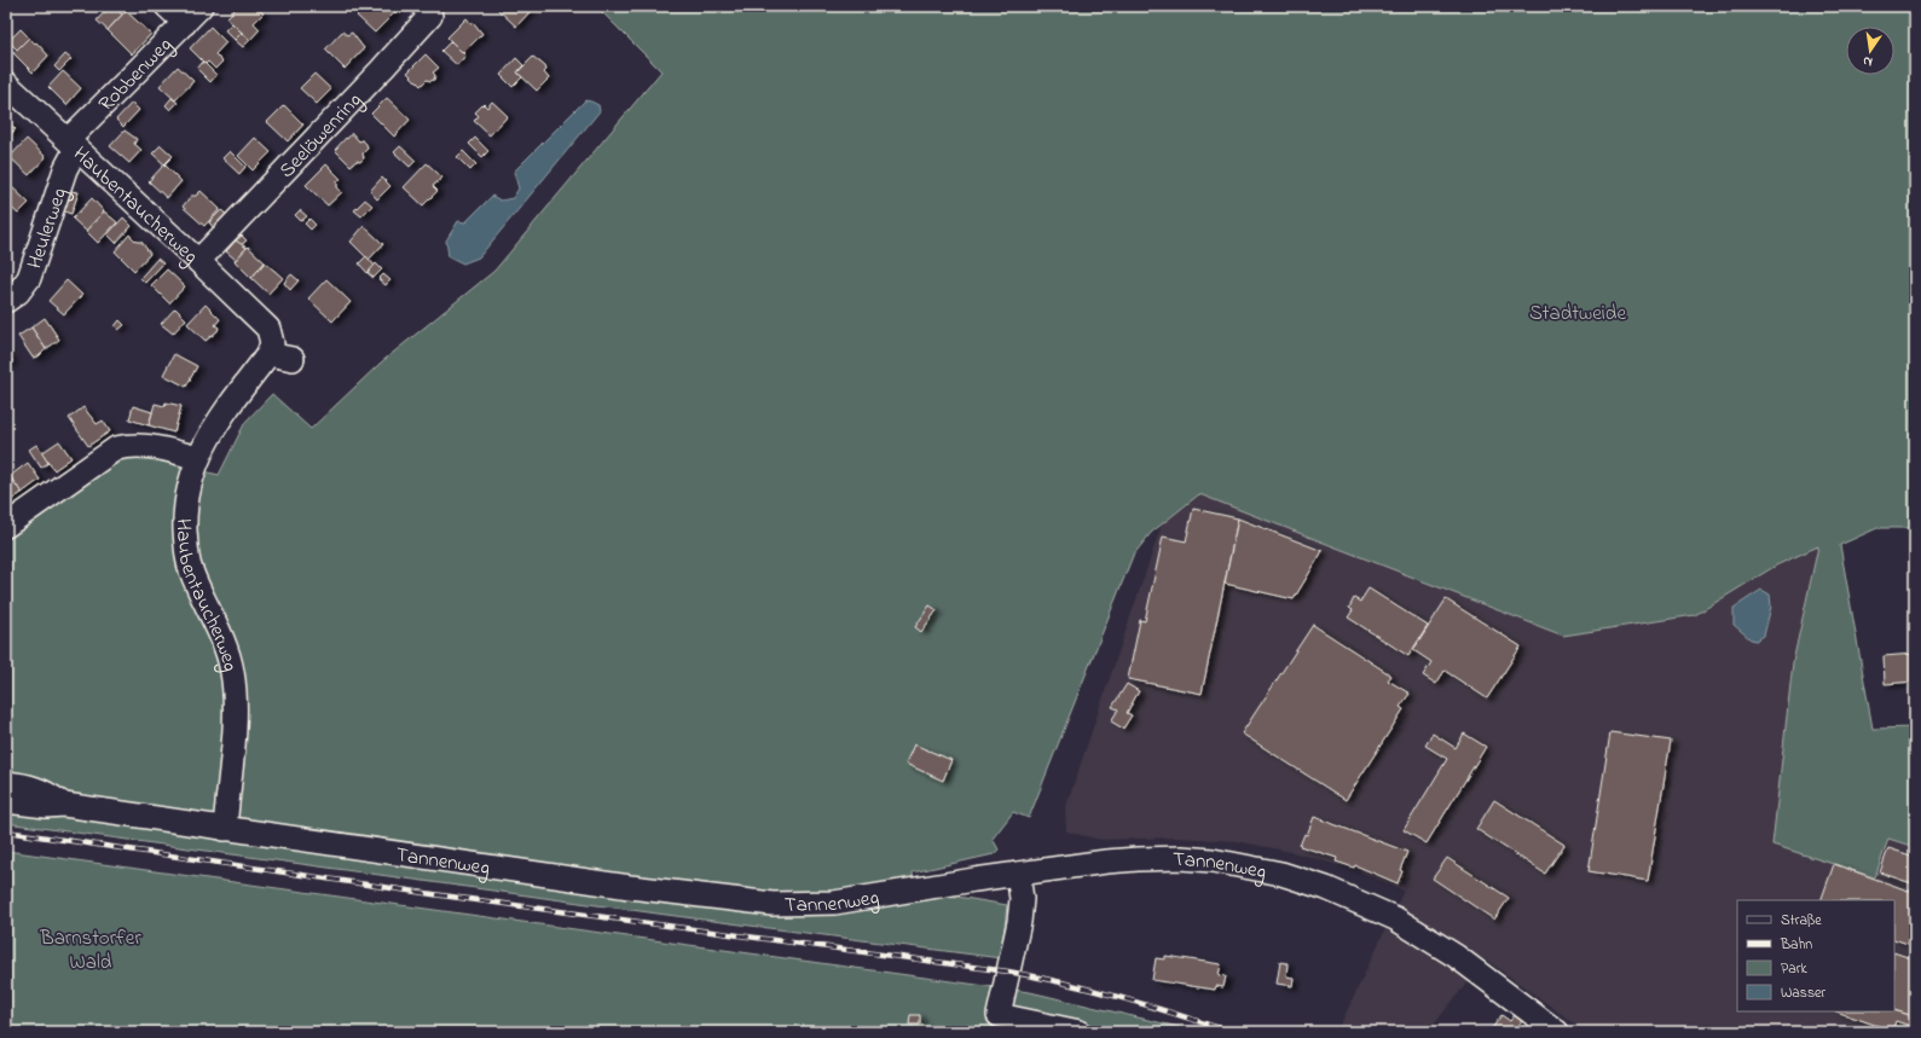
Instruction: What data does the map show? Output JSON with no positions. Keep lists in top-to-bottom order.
{
  "streets": {
    "street": [
      "Robbenweg",
      "Seelöwenring",
      "Haubentaucherweg",
      "Heulerweg",
      "Tannenweg"
    ]
  },
  "crossings": [
    ["Robbenweg", "Haubentaucherweg"],
    ["Robbenweg", "Heulerweg"],
    ["Seelöwenring", "Haubentaucherweg"],
    ["Haubentaucherweg", "Heulerweg"],
    ["Haubentaucherweg", "Tannenweg"]
  ],
  "parks": ["Stadtweide", "Barnstorfer Wald"],
  "legend": [
    "Straße",
    "Bahn",
    "Park",
    "Wasser"
  ],
  "north": "bottom"
}
